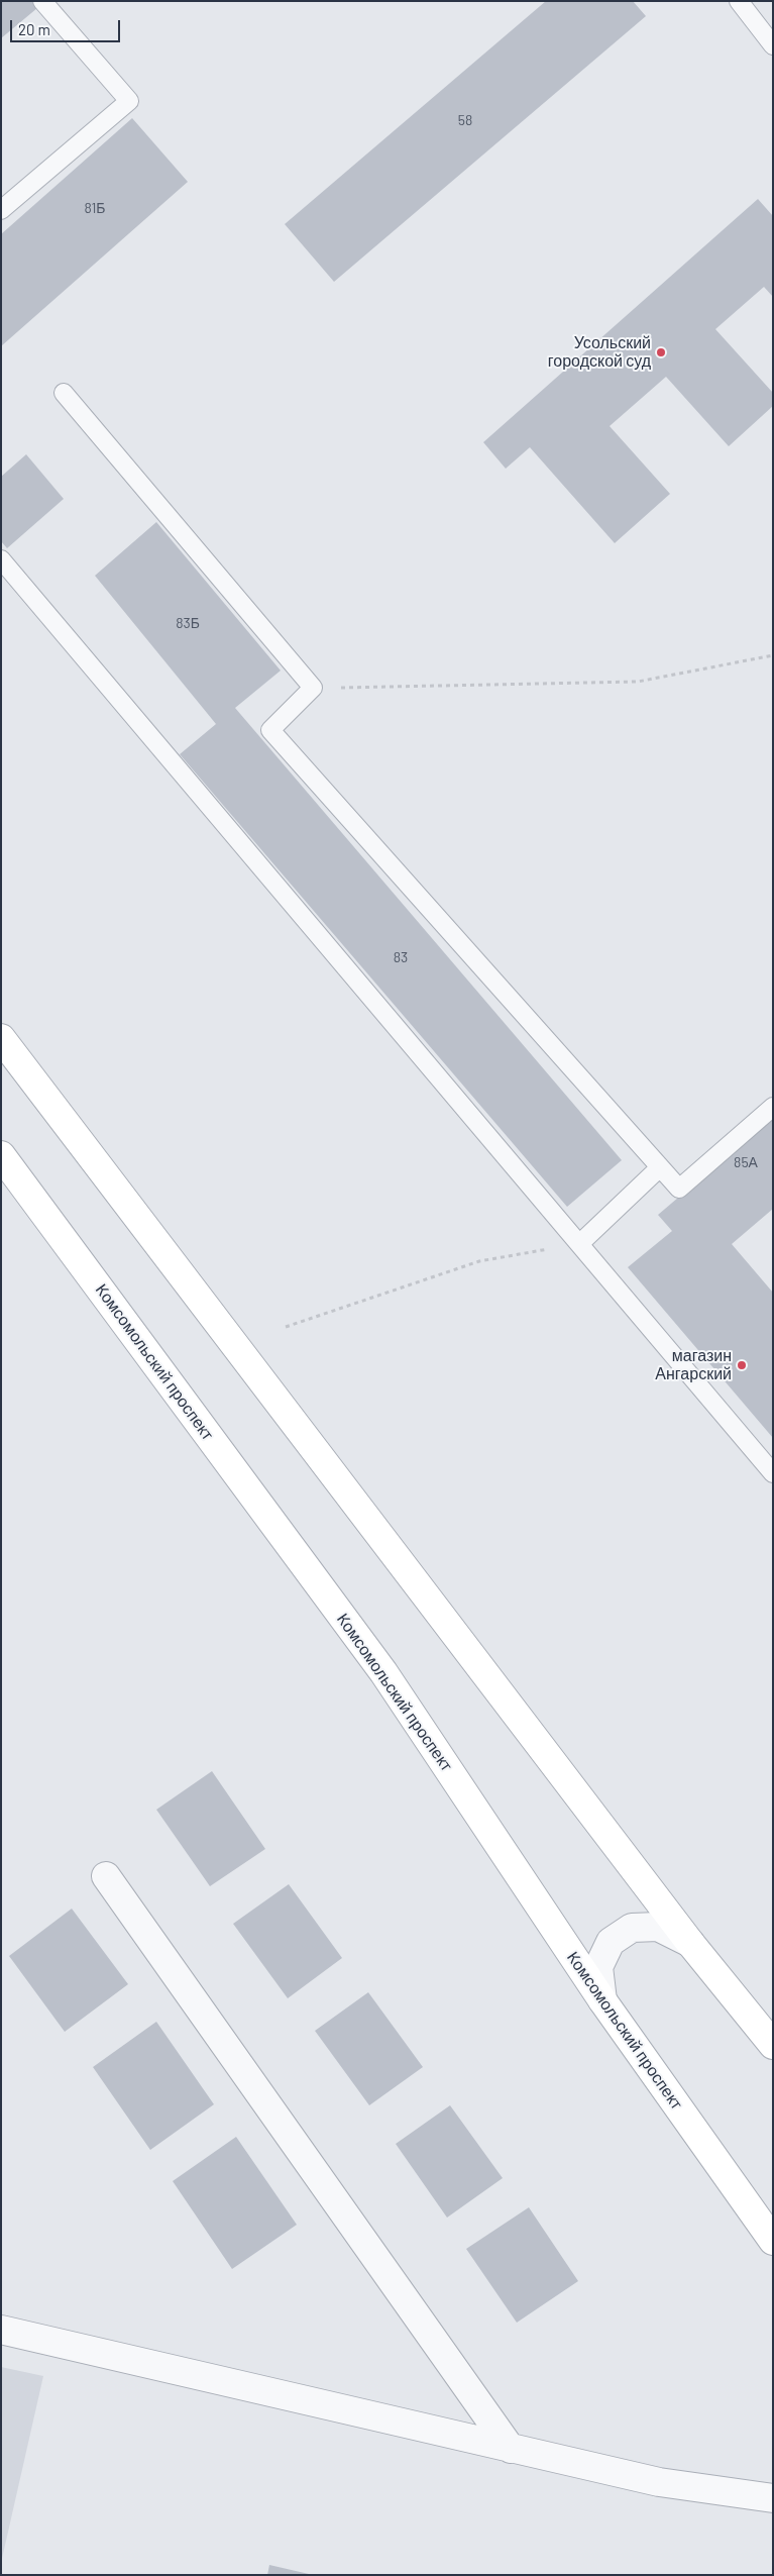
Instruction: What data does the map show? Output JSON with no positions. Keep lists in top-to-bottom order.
{
  "streets": {
    "main road": ["Комсомольский проспект"]
  },
  "places": ["Усольский городской суд", "магазин Ангарский"],
  "house_numbers": [
    "58",
    "81Б",
    "83Б",
    "83",
    "85А"
  ],
  "scale_bar": "20 m"
}
